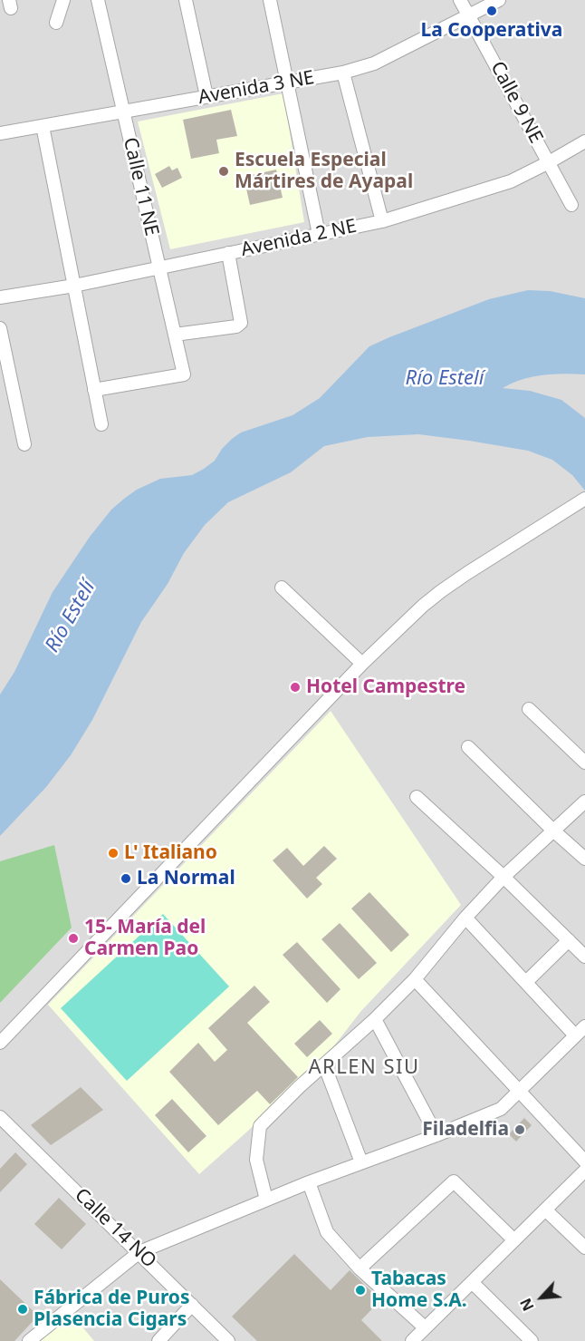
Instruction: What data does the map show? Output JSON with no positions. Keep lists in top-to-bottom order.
{
  "streets": {
    "street": [
      "Avenida 3 NE",
      "Calle 9 NE",
      "Calle 11 NE",
      "Avenida 2 NE",
      "Calle 14 NO"
    ]
  },
  "crossings": [
    ["Avenida 3 NE", "Calle 9 NE"],
    ["Avenida 3 NE", "Calle 11 NE"],
    ["Calle 9 NE", "Avenida 2 NE"],
    ["Calle 11 NE", "Avenida 2 NE"]
  ],
  "districts": ["ARLEN SIU"],
  "water": ["Río Estelí"],
  "places": [
    "La Cooperativa",
    "Escuela Especial Mártires de Ayapal",
    "Hotel Campestre",
    "L' Italiano",
    "La Normal",
    "15- María del Carmen Pao",
    "Filadelfia",
    "Tabacas Home S.A.",
    "Fábrica de Puros Plasencia Cigars"
  ],
  "north": "bottom left"
}
